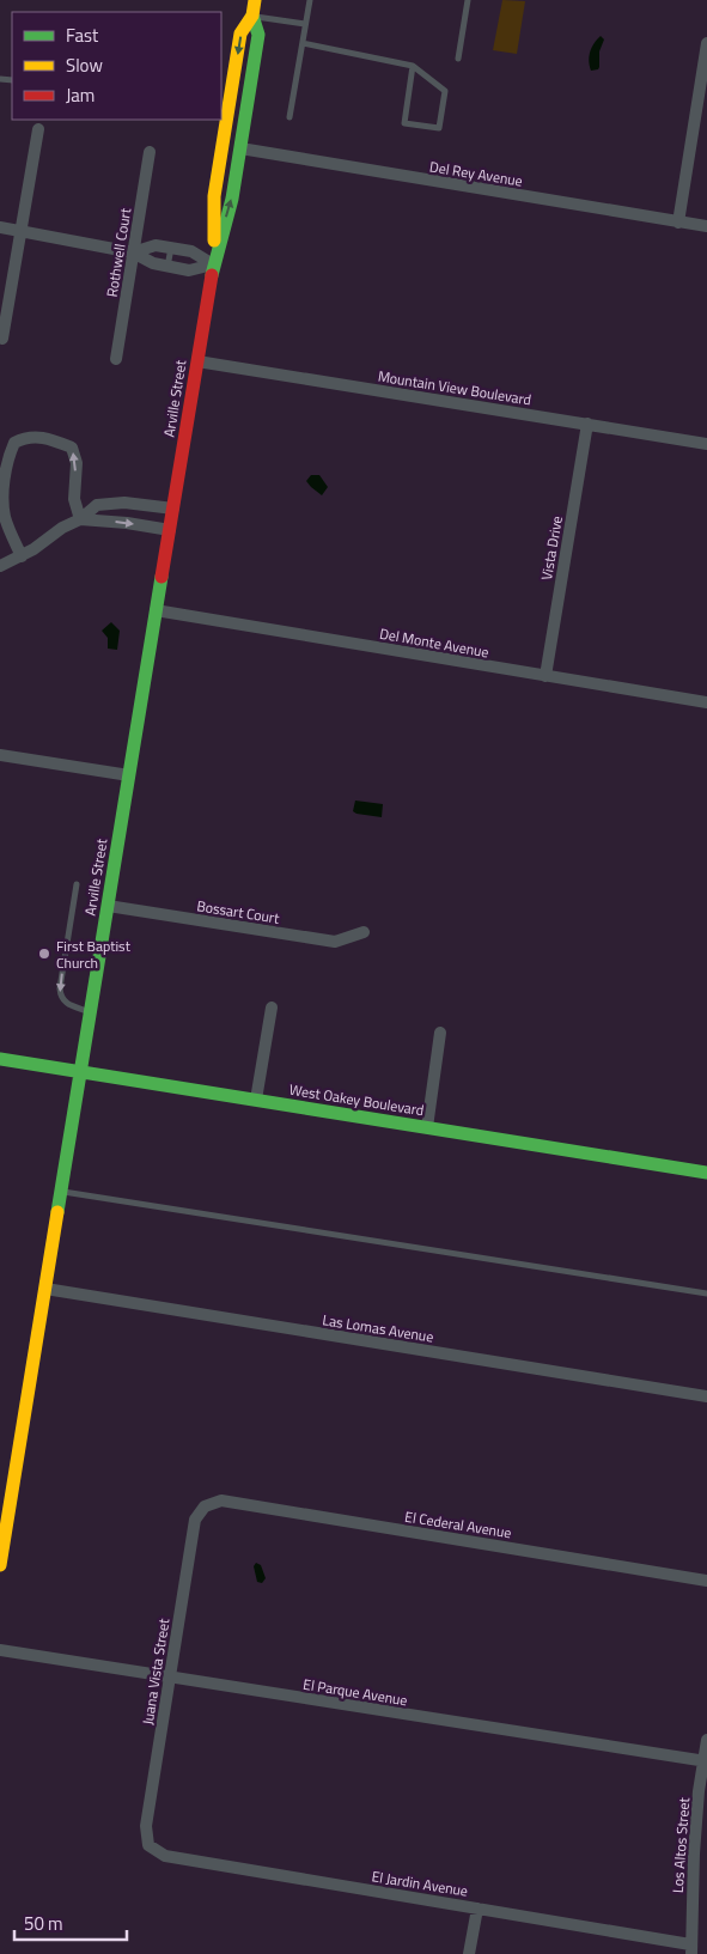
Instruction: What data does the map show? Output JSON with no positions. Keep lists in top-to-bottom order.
{
  "streets": {
    "street": [
      "Del Rey Avenue",
      "Rothwell Court",
      "Mountain View Boulevard",
      "Arville Street",
      "Vista Drive",
      "Del Monte Avenue",
      "Bossart Court",
      "West Oakey Boulevard",
      "Las Lomas Avenue",
      "El Cederal Avenue",
      "Juana Vista Street",
      "El Parque Avenue",
      "Los Altos Street",
      "El Jardin Avenue"
    ]
  },
  "crossings": [
    ["Del Rey Avenue", "Arville Street"],
    ["Mountain View Boulevard", "Arville Street"],
    ["Mountain View Boulevard", "Vista Drive"],
    ["Arville Street", "Del Monte Avenue"],
    ["Arville Street", "Bossart Court"],
    ["Arville Street", "West Oakey Boulevard"],
    ["Arville Street", "Las Lomas Avenue"],
    ["Vista Drive", "Del Monte Avenue"],
    ["El Cederal Avenue", "Juana Vista Street"],
    ["Juana Vista Street", "El Parque Avenue"],
    ["Juana Vista Street", "El Jardin Avenue"],
    ["El Parque Avenue", "Los Altos Street"],
    ["Los Altos Street", "El Jardin Avenue"]
  ],
  "places": ["First Baptist Church"],
  "legend": ["Fast", "Slow", "Jam"],
  "scale_bar": "50 m"
}
